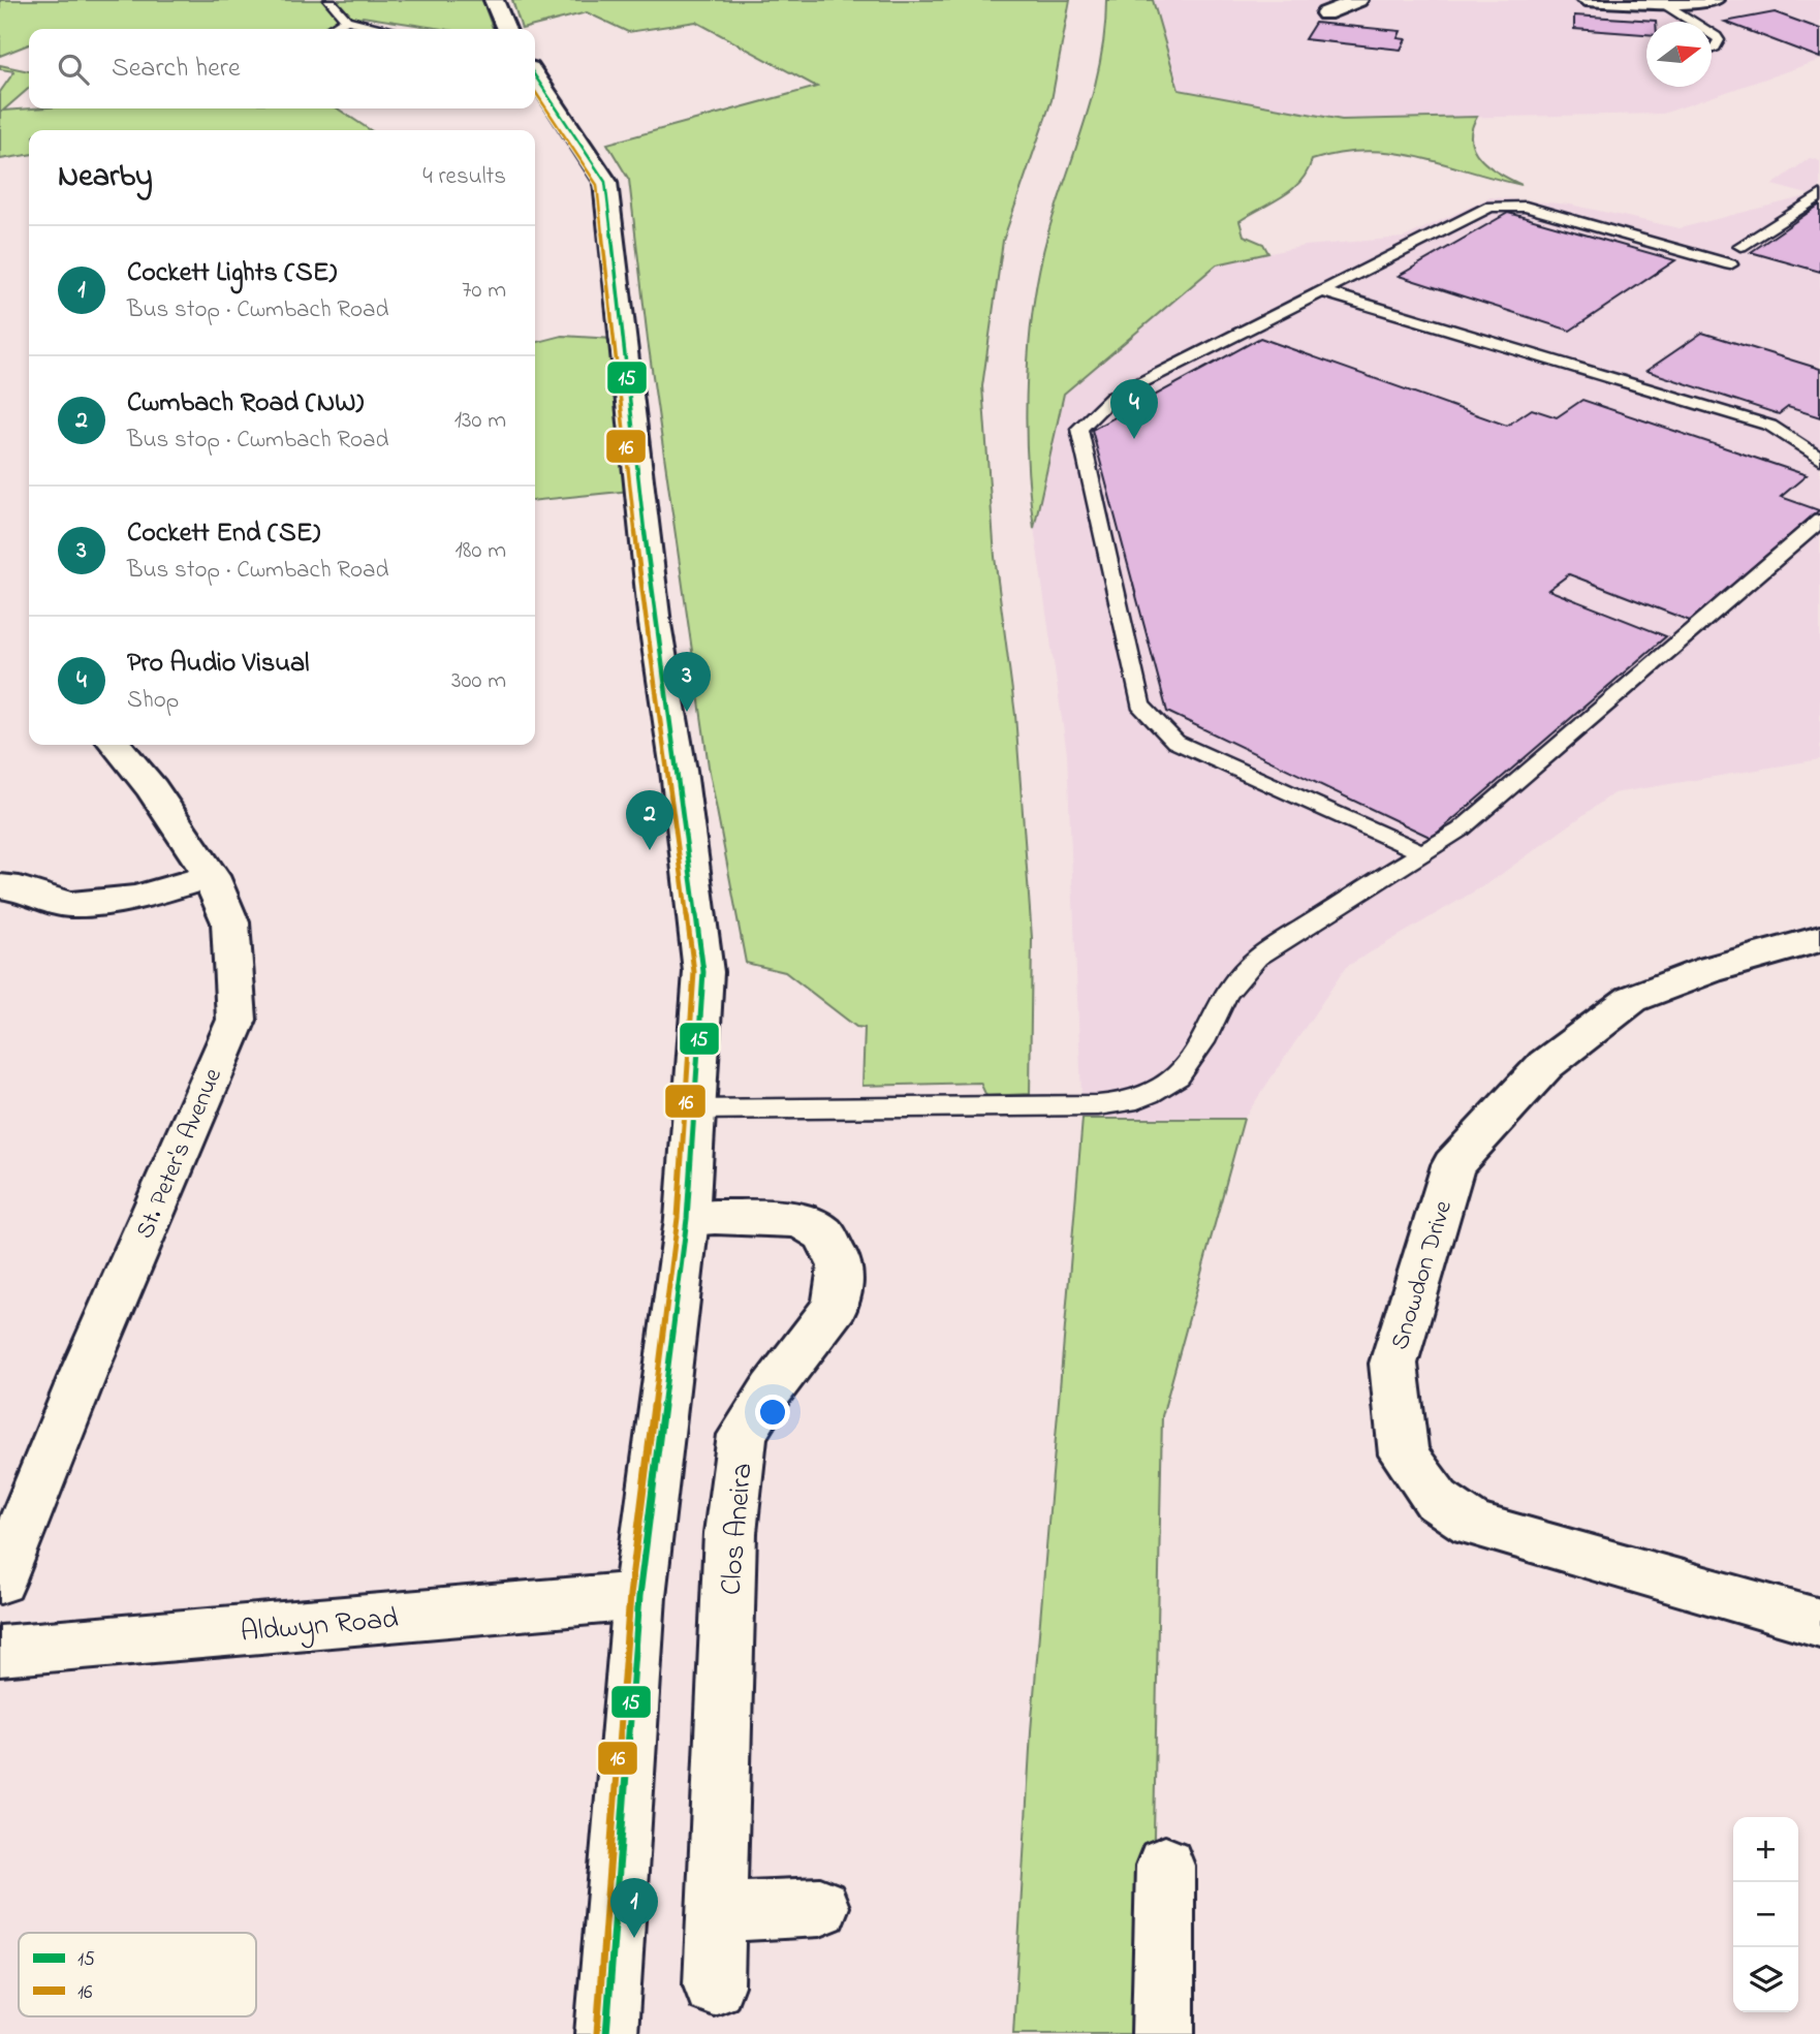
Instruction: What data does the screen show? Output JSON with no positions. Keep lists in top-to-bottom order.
{
  "streets": {
    "street": [
      "St. Peter's Avenue",
      "Snowdon Drive",
      "Clos Aneira",
      "Aldwyn Road"
    ]
  },
  "lines": ["transit line 15", "transit line 16"],
  "legend": ["15", "16"],
  "north": "right",
  "page": {
    "search": "Search here",
    "heading": ["Nearby", "4 results"],
    "list": [
      {
        "mark": "1",
        "name": "Cockett Lights (SE)",
        "note": "Bus stop · Cwmbach Road",
        "value": "70 m"
      },
      {
        "mark": "2",
        "name": "Cwmbach Road (NW)",
        "note": "Bus stop · Cwmbach Road",
        "value": "130 m"
      },
      {
        "mark": "3",
        "name": "Cockett End (SE)",
        "note": "Bus stop · Cwmbach Road",
        "value": "180 m"
      },
      {
        "mark": "4",
        "name": "Pro Audio Visual",
        "note": "Shop",
        "value": "300 m"
      }
    ],
    "pins": [
      "4",
      "3",
      "2",
      "1"
    ],
    "map_buttons": ["+", "−"]
  }
}
